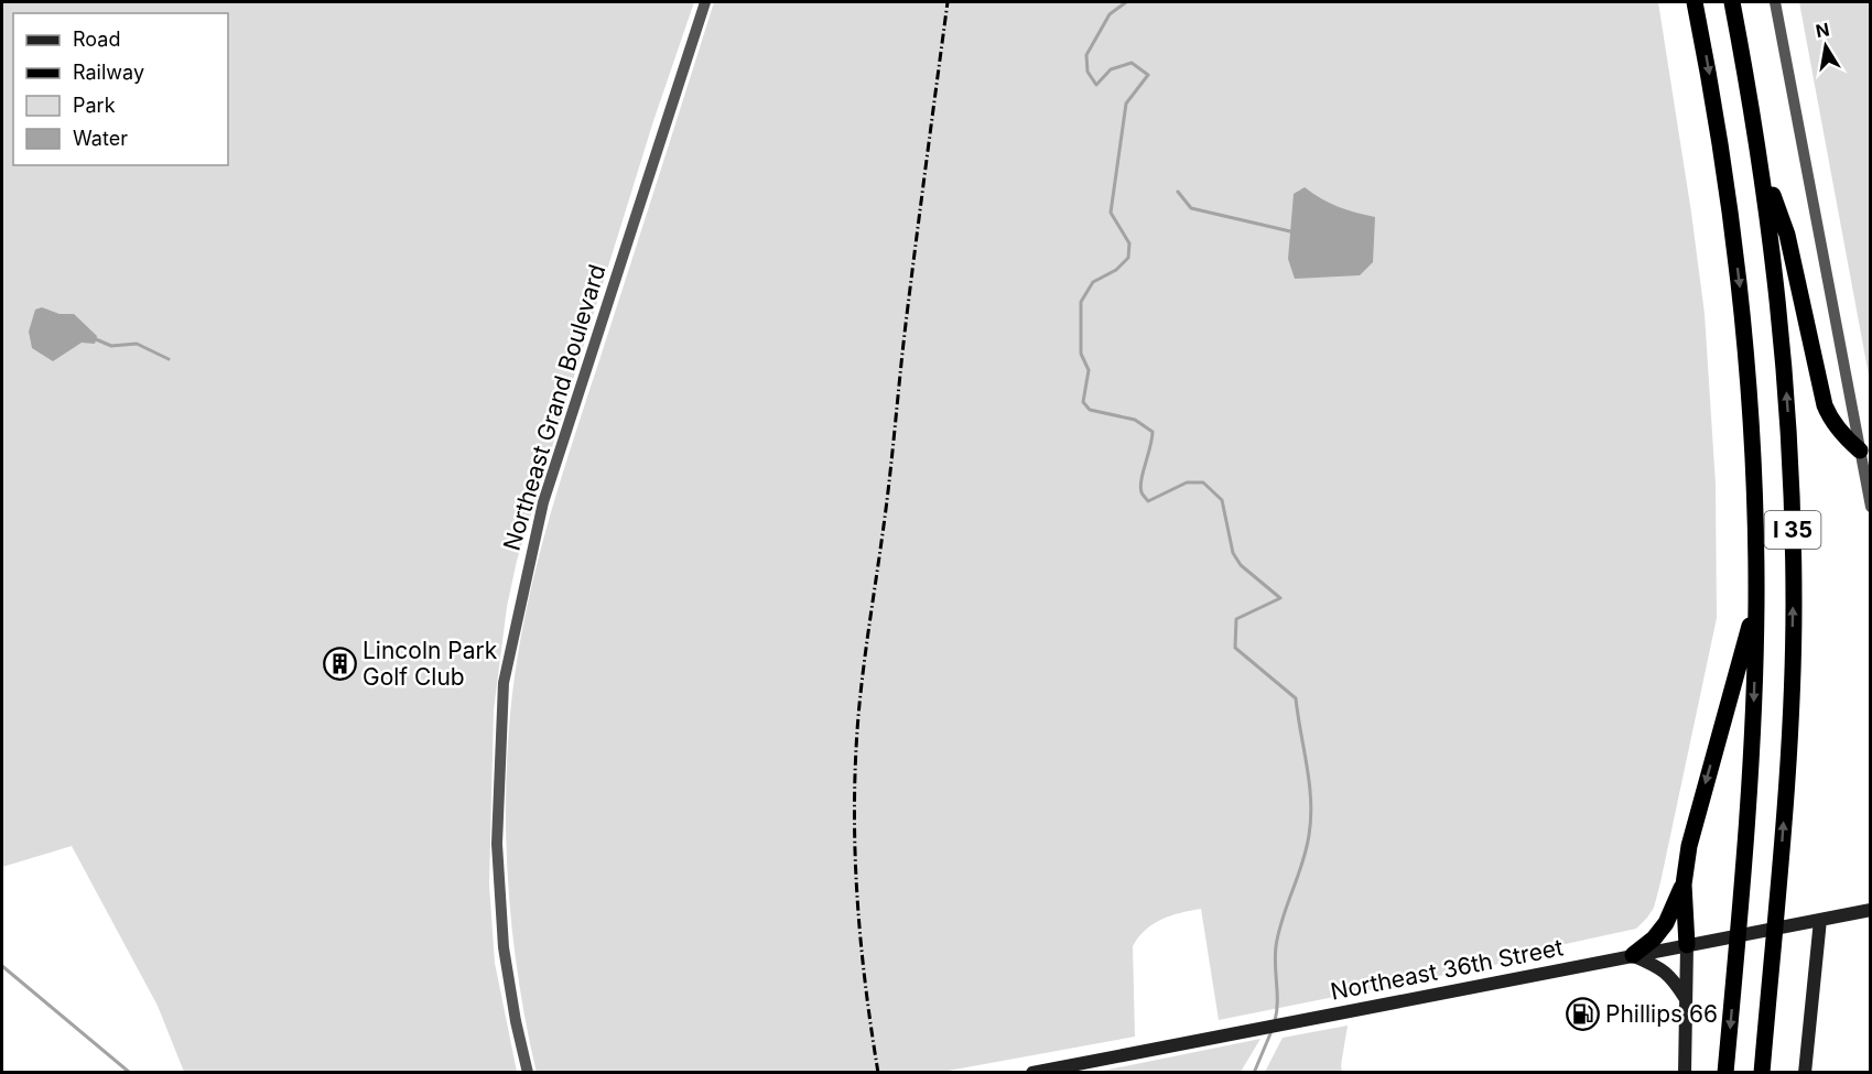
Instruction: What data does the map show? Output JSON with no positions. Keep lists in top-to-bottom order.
{
  "streets": {
    "highway": ["I 35"],
    "main road": ["Northeast 36th Street"],
    "street": ["Northeast Grand Boulevard"]
  },
  "places": {
    "building": ["Lincoln Park Golf Club"],
    "fuel station": ["Phillips 66"]
  },
  "legend": [
    "Road",
    "Railway",
    "Park",
    "Water"
  ],
  "north": "top"
}
